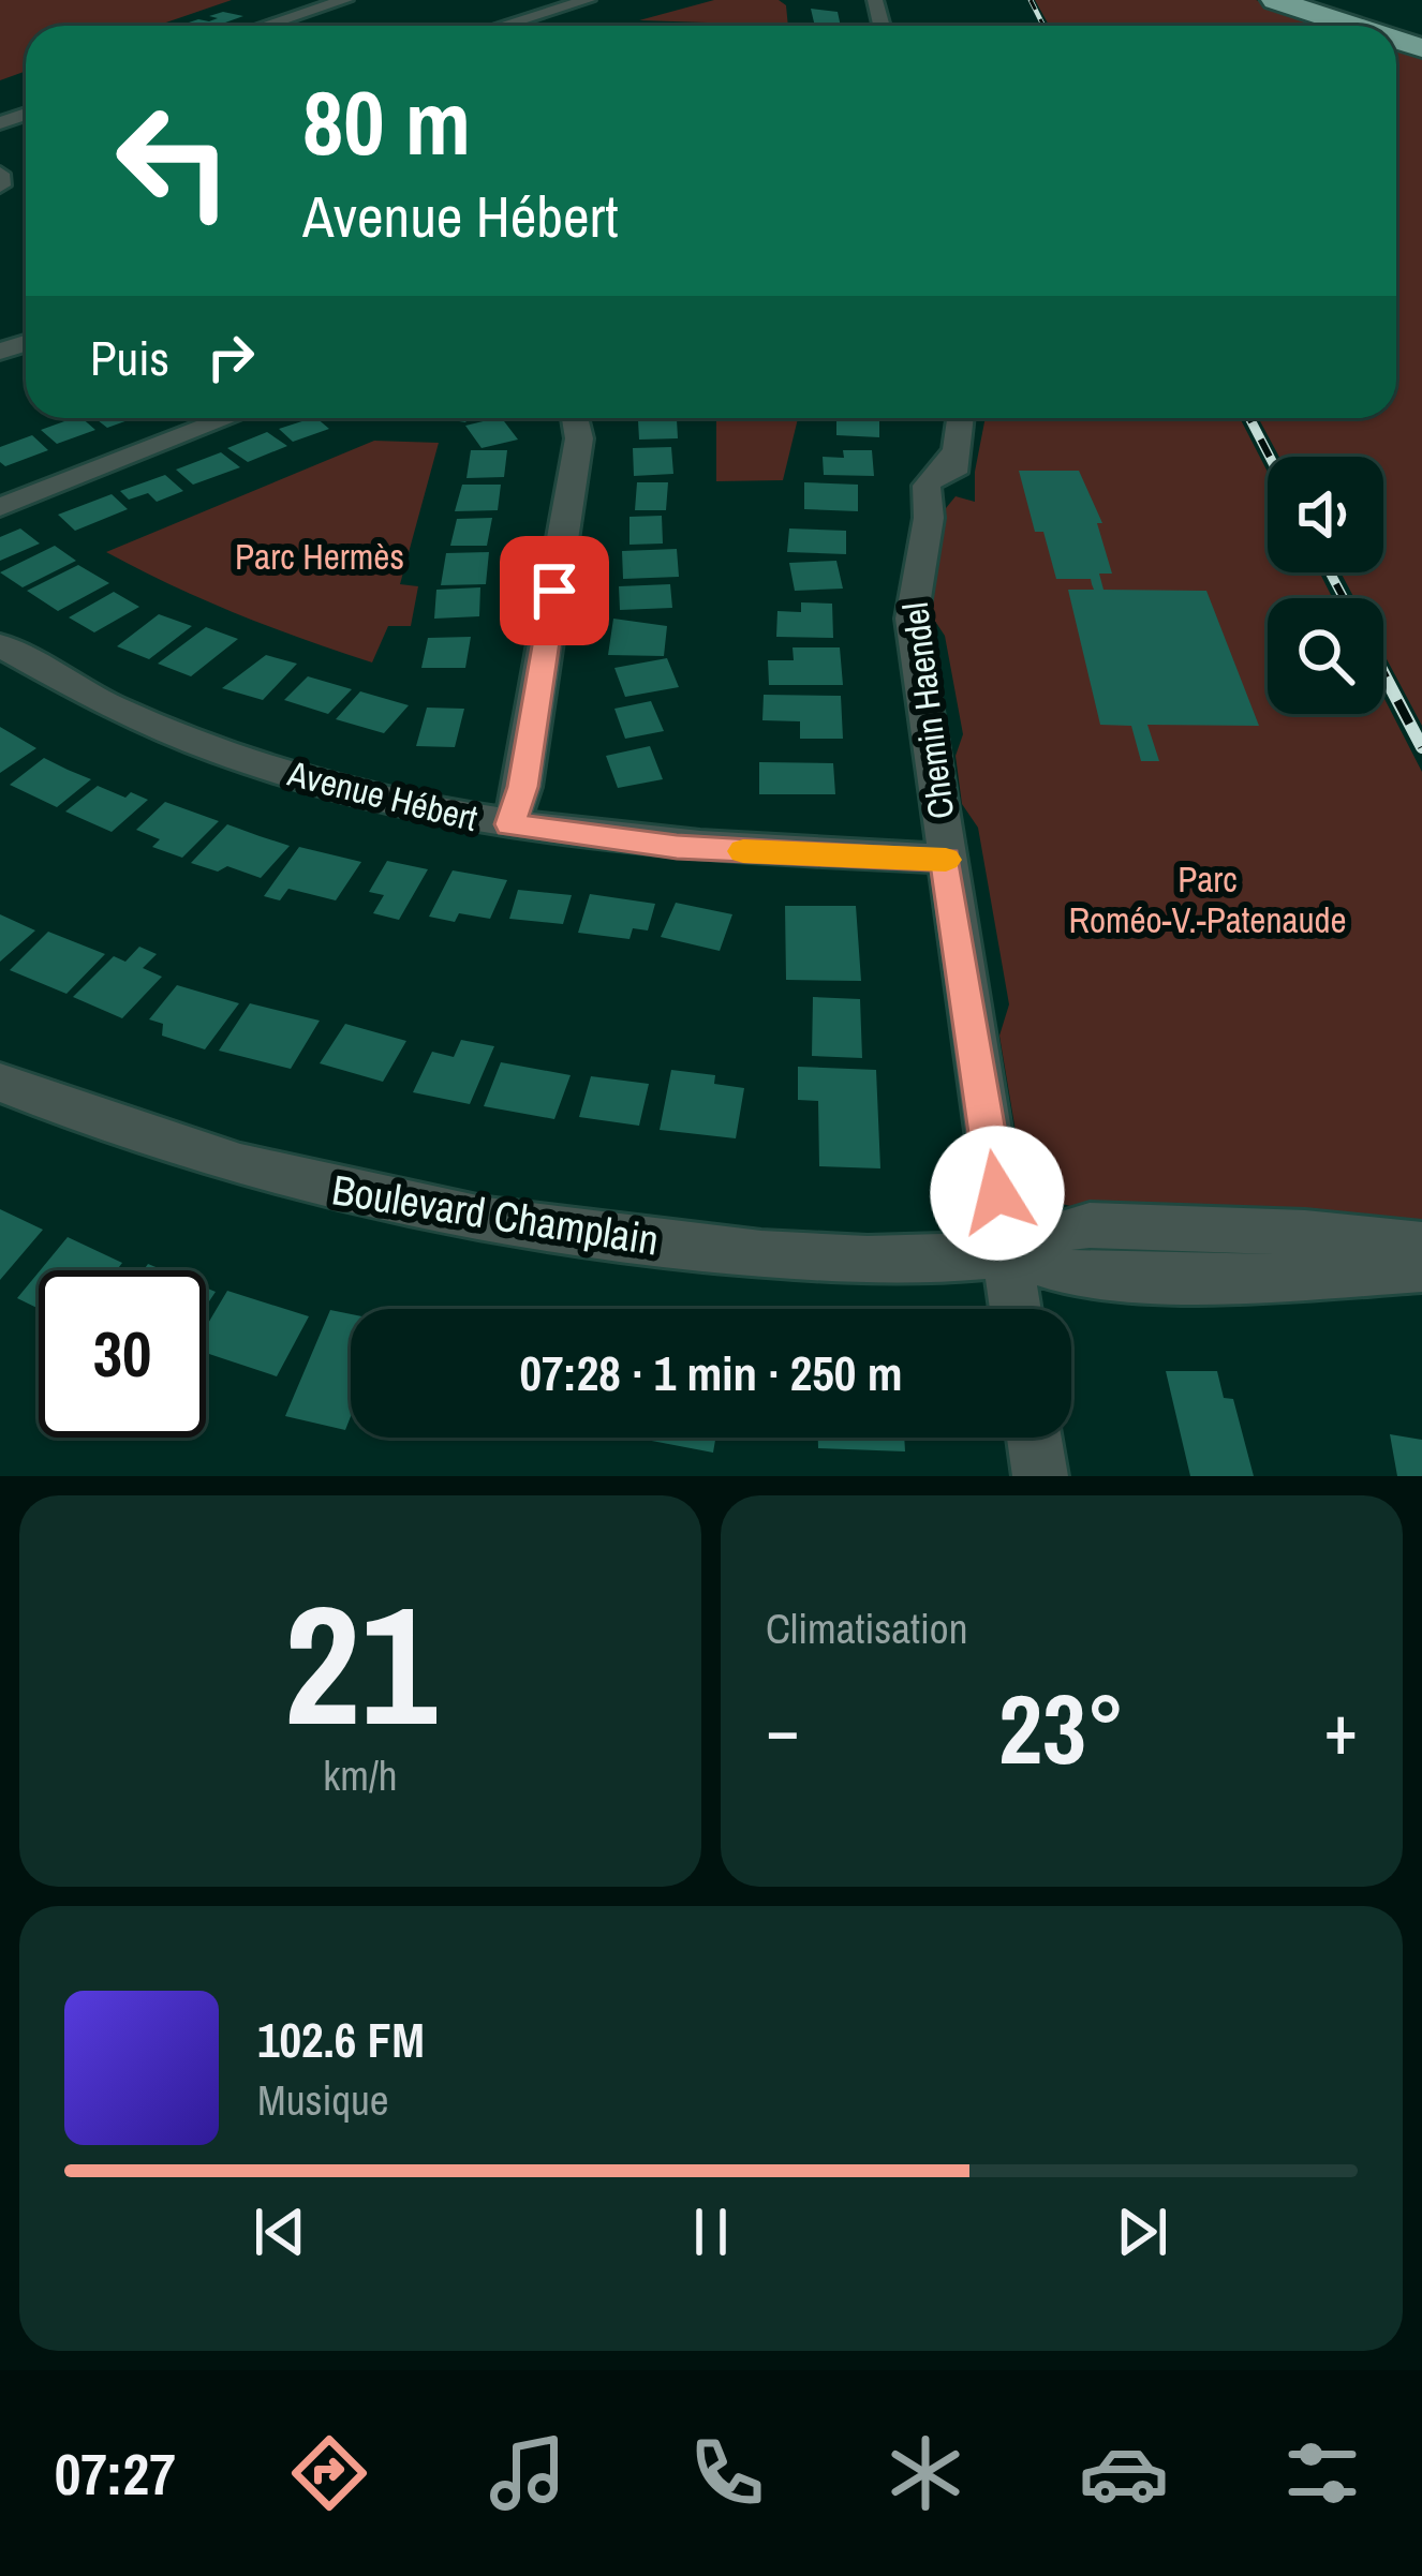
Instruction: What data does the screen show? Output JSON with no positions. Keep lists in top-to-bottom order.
{
  "streets": {
    "street": ["Chemin Haendel", "Avenue Hébert", "Boulevard Champlain"]
  },
  "crossings": [
    ["Chemin Haendel", "Avenue Hébert"],
    ["Chemin Haendel", "Boulevard Champlain"]
  ],
  "parks": ["Parc Hermès", "Parc Roméo-V.-Patenaude"],
  "page": {
    "turn": ["80 m", "Avenue Hébert"],
    "then": "Puis",
    "limit": "30",
    "trip": "07:28 · 1 min · 250 m",
    "tile": [
      ["21", "km/h"],
      "Climatisation"
    ],
    "heat": ["−", "23°", "+"],
    "song": ["102.6 FM", "Musique"],
    "tabs": "07:27"
  }
}
